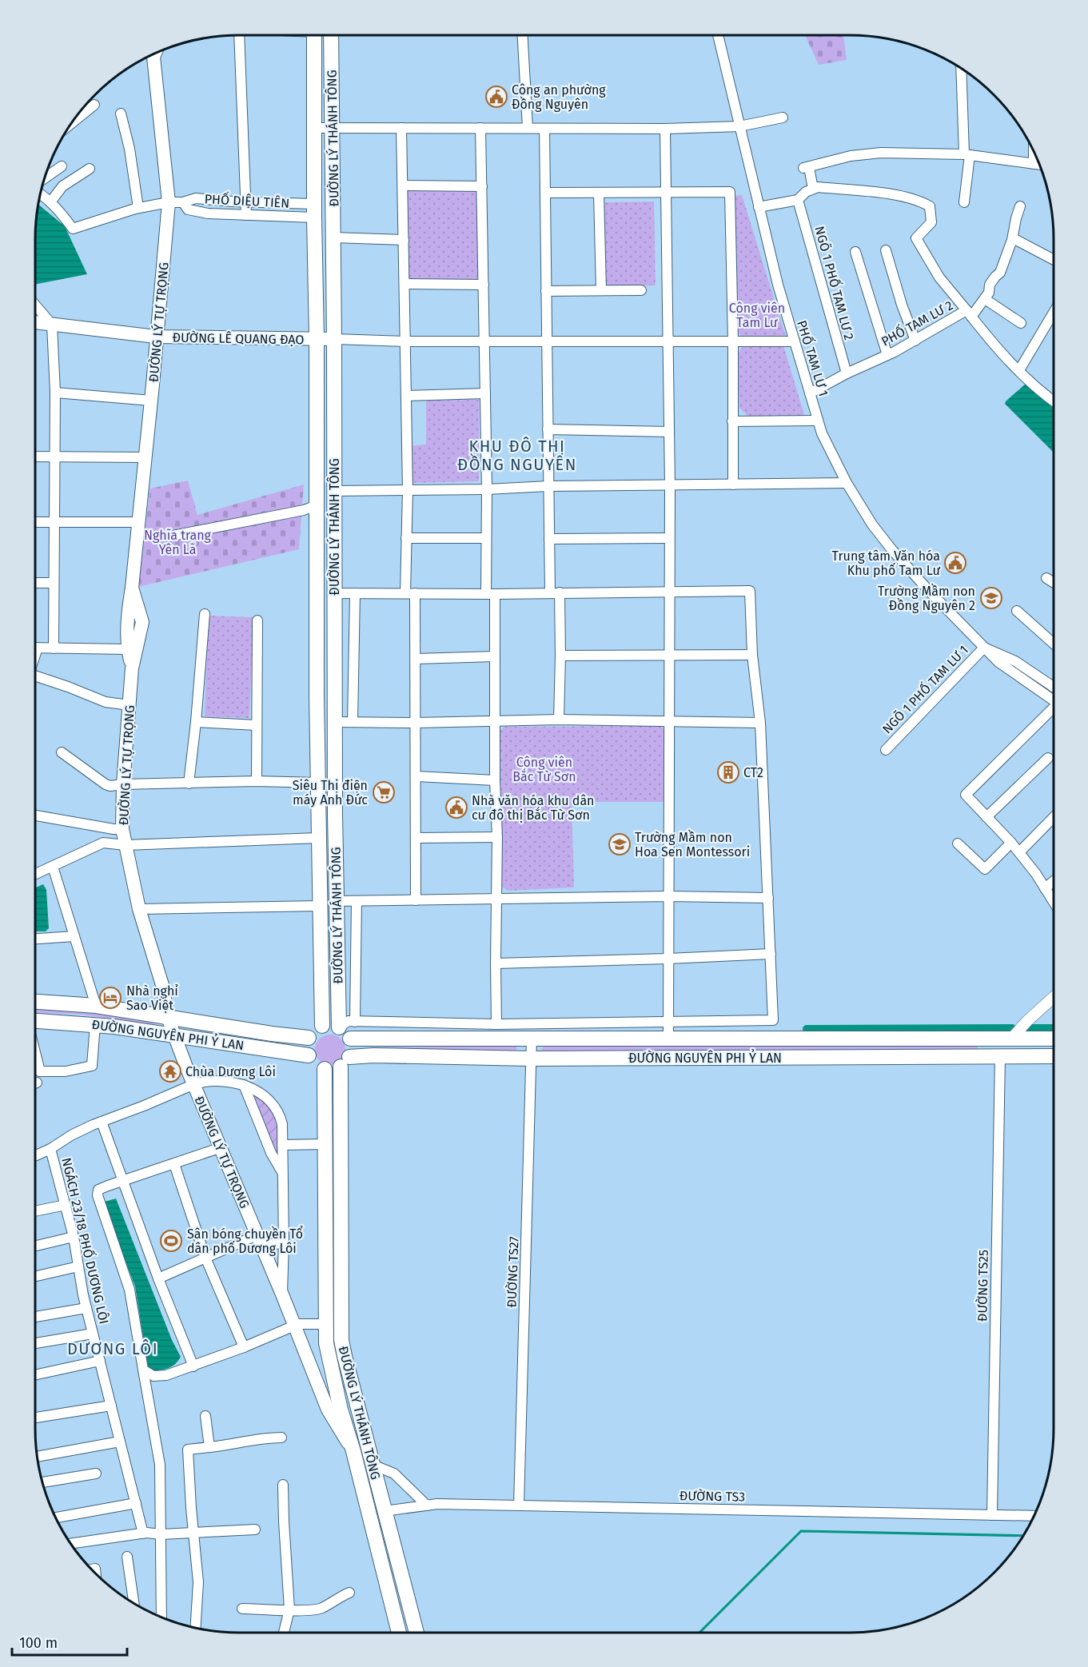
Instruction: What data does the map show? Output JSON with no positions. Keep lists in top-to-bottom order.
{
  "streets": {
    "main road": [
      "ĐƯỜNG LÝ THÁNH TÔNG",
      "ĐƯỜNG LÝ TỰ TRỌNG",
      "ĐƯỜNG LÊ QUANG ĐẠO",
      "ĐƯỜNG NGUYÊN PHI Ỷ LAN"
    ],
    "street": [
      "PHỐ DIỆU TIÊN",
      "NGÕ 1 PHỐ TAM LƯ 2",
      "PHỐ TAM LƯ 2",
      "PHỐ TAM LƯ 1",
      "NGÕ 1 PHỐ TAM LƯ 1",
      "NGÁCH 23/18 PHỐ DƯƠNG LÔI",
      "ĐƯỜNG TS27",
      "ĐƯỜNG TS25",
      "ĐƯỜNG TS3"
    ]
  },
  "crossings": [
    ["ĐƯỜNG LÝ THÁNH TÔNG", "PHỐ DIỆU TIÊN"],
    ["ĐƯỜNG LÝ THÁNH TÔNG", "ĐƯỜNG LÝ TỰ TRỌNG"],
    ["ĐƯỜNG LÝ THÁNH TÔNG", "ĐƯỜNG LÊ QUANG ĐẠO"],
    ["ĐƯỜNG LÝ THÁNH TÔNG", "ĐƯỜNG NGUYÊN PHI Ỷ LAN"],
    ["ĐƯỜNG LÝ THÁNH TÔNG", "ĐƯỜNG TS3"],
    ["PHỐ DIỆU TIÊN", "ĐƯỜNG LÝ TỰ TRỌNG"],
    ["NGÕ 1 PHỐ TAM LƯ 2", "PHỐ TAM LƯ 2"],
    ["ĐƯỜNG LÝ TỰ TRỌNG", "ĐƯỜNG LÊ QUANG ĐẠO"],
    ["ĐƯỜNG LÝ TỰ TRỌNG", "ĐƯỜNG NGUYÊN PHI Ỷ LAN"],
    ["PHỐ TAM LƯ 2", "PHỐ TAM LƯ 1"],
    ["PHỐ TAM LƯ 1", "NGÕ 1 PHỐ TAM LƯ 1"],
    ["ĐƯỜNG NGUYÊN PHI Ỷ LAN", "ĐƯỜNG TS27"],
    ["ĐƯỜNG NGUYÊN PHI Ỷ LAN", "ĐƯỜNG TS25"],
    ["ĐƯỜNG TS27", "ĐƯỜNG TS3"],
    ["ĐƯỜNG TS25", "ĐƯỜNG TS3"]
  ],
  "districts": ["KHU ĐÔ THỊ ĐỒNG NGUYÊN", "DƯƠNG LÔI"],
  "parks": ["Công viên Tam Lư", "Nghĩa trang Yên Lã", "Công viên Bắc Từ Sơn"],
  "places": {
    "public building": ["Công an phường Đồng Nguyên", "Trung tâm Văn hóa Khu phố Tam Lư", "Nhà văn hóa khu dân cư đô thị Bắc Từ Sơn"],
    "school or university": ["Trường Mầm non Đồng Nguyên 2", "Trường Mầm non Hoa Sen Montessori"],
    "building": ["CT2"],
    "supermarket": ["Siêu Thị điện máy Anh Đức"],
    "hotel": ["Nhà nghỉ Sao Việt"],
    "temple": ["Chùa Dương Lôi"],
    "sports": ["Sân bóng chuyền Tổ dân phố Dương Lôi"]
  },
  "scale_bar": "100 m"
}
